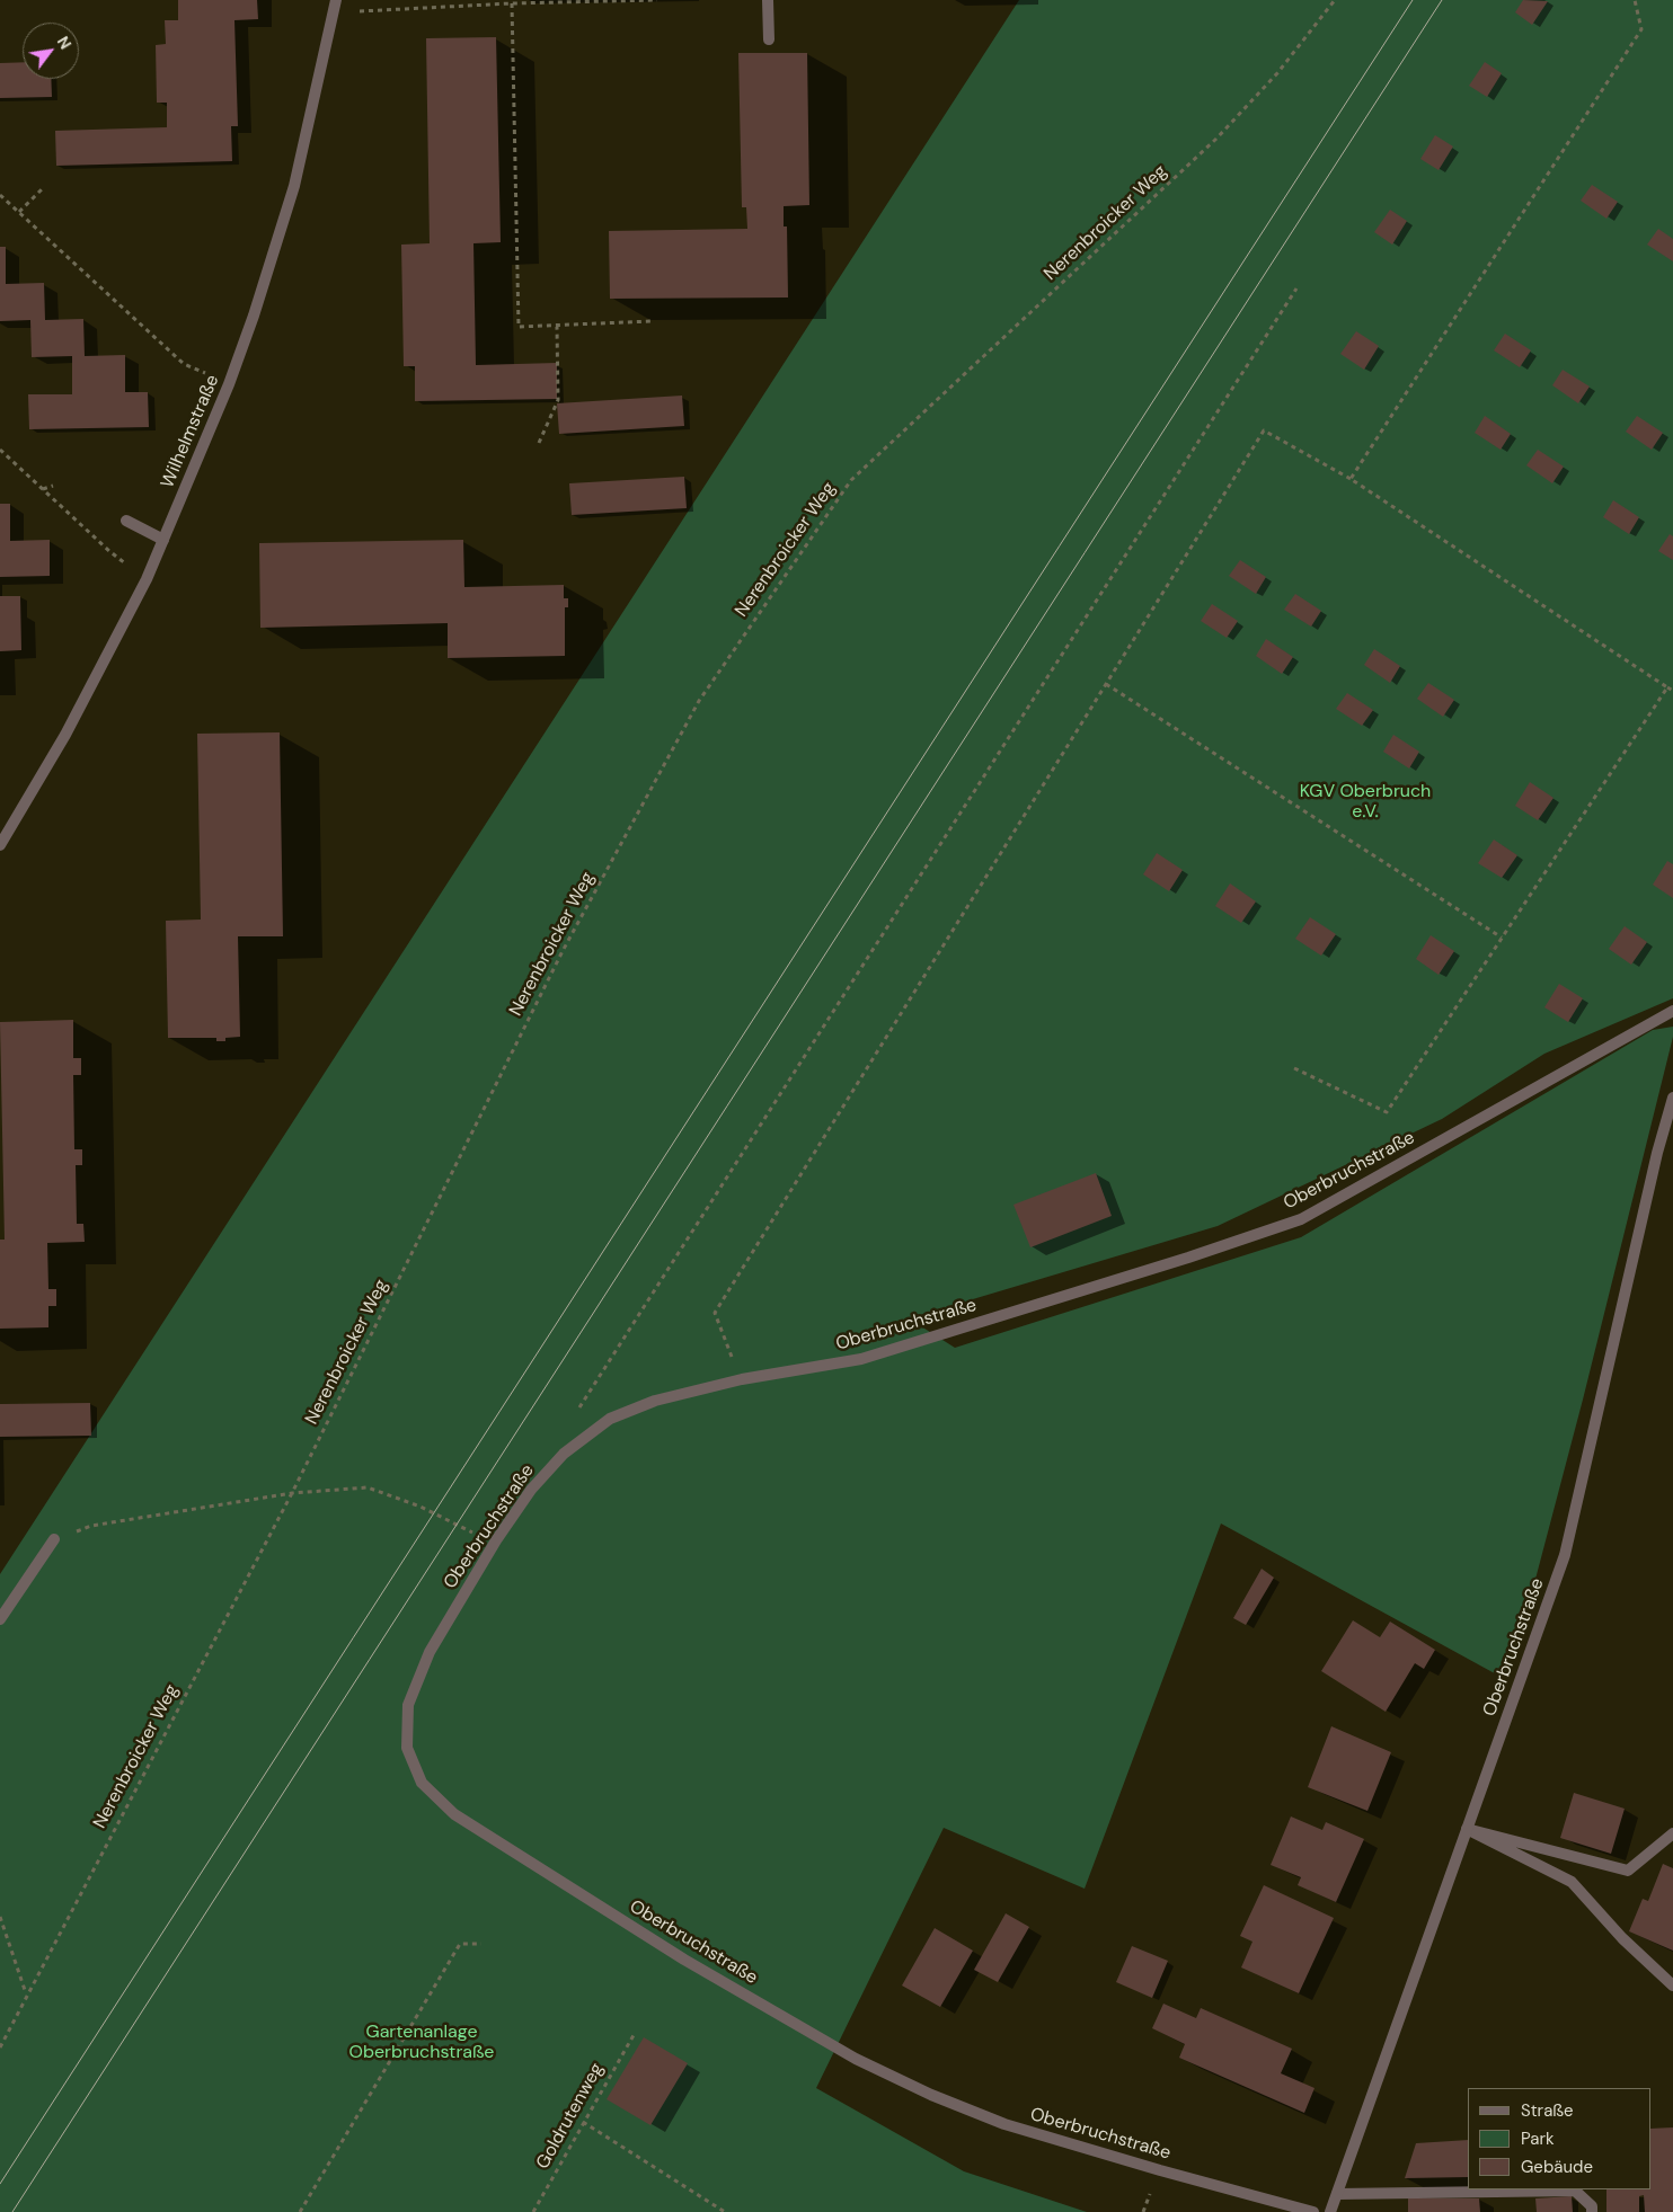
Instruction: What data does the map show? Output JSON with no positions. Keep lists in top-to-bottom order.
{
  "streets": {
    "street": ["Wilhelmstraße", "Oberbruchstraße"],
    "path": ["Nerenbroicker Weg", "Goldrutenweg"]
  },
  "parks": ["KGV Oberbruch e.V.", "Gartenanlage Oberbruchstraße"],
  "legend": ["Straße", "Park", "Gebäude"],
  "north": "top right"
}
